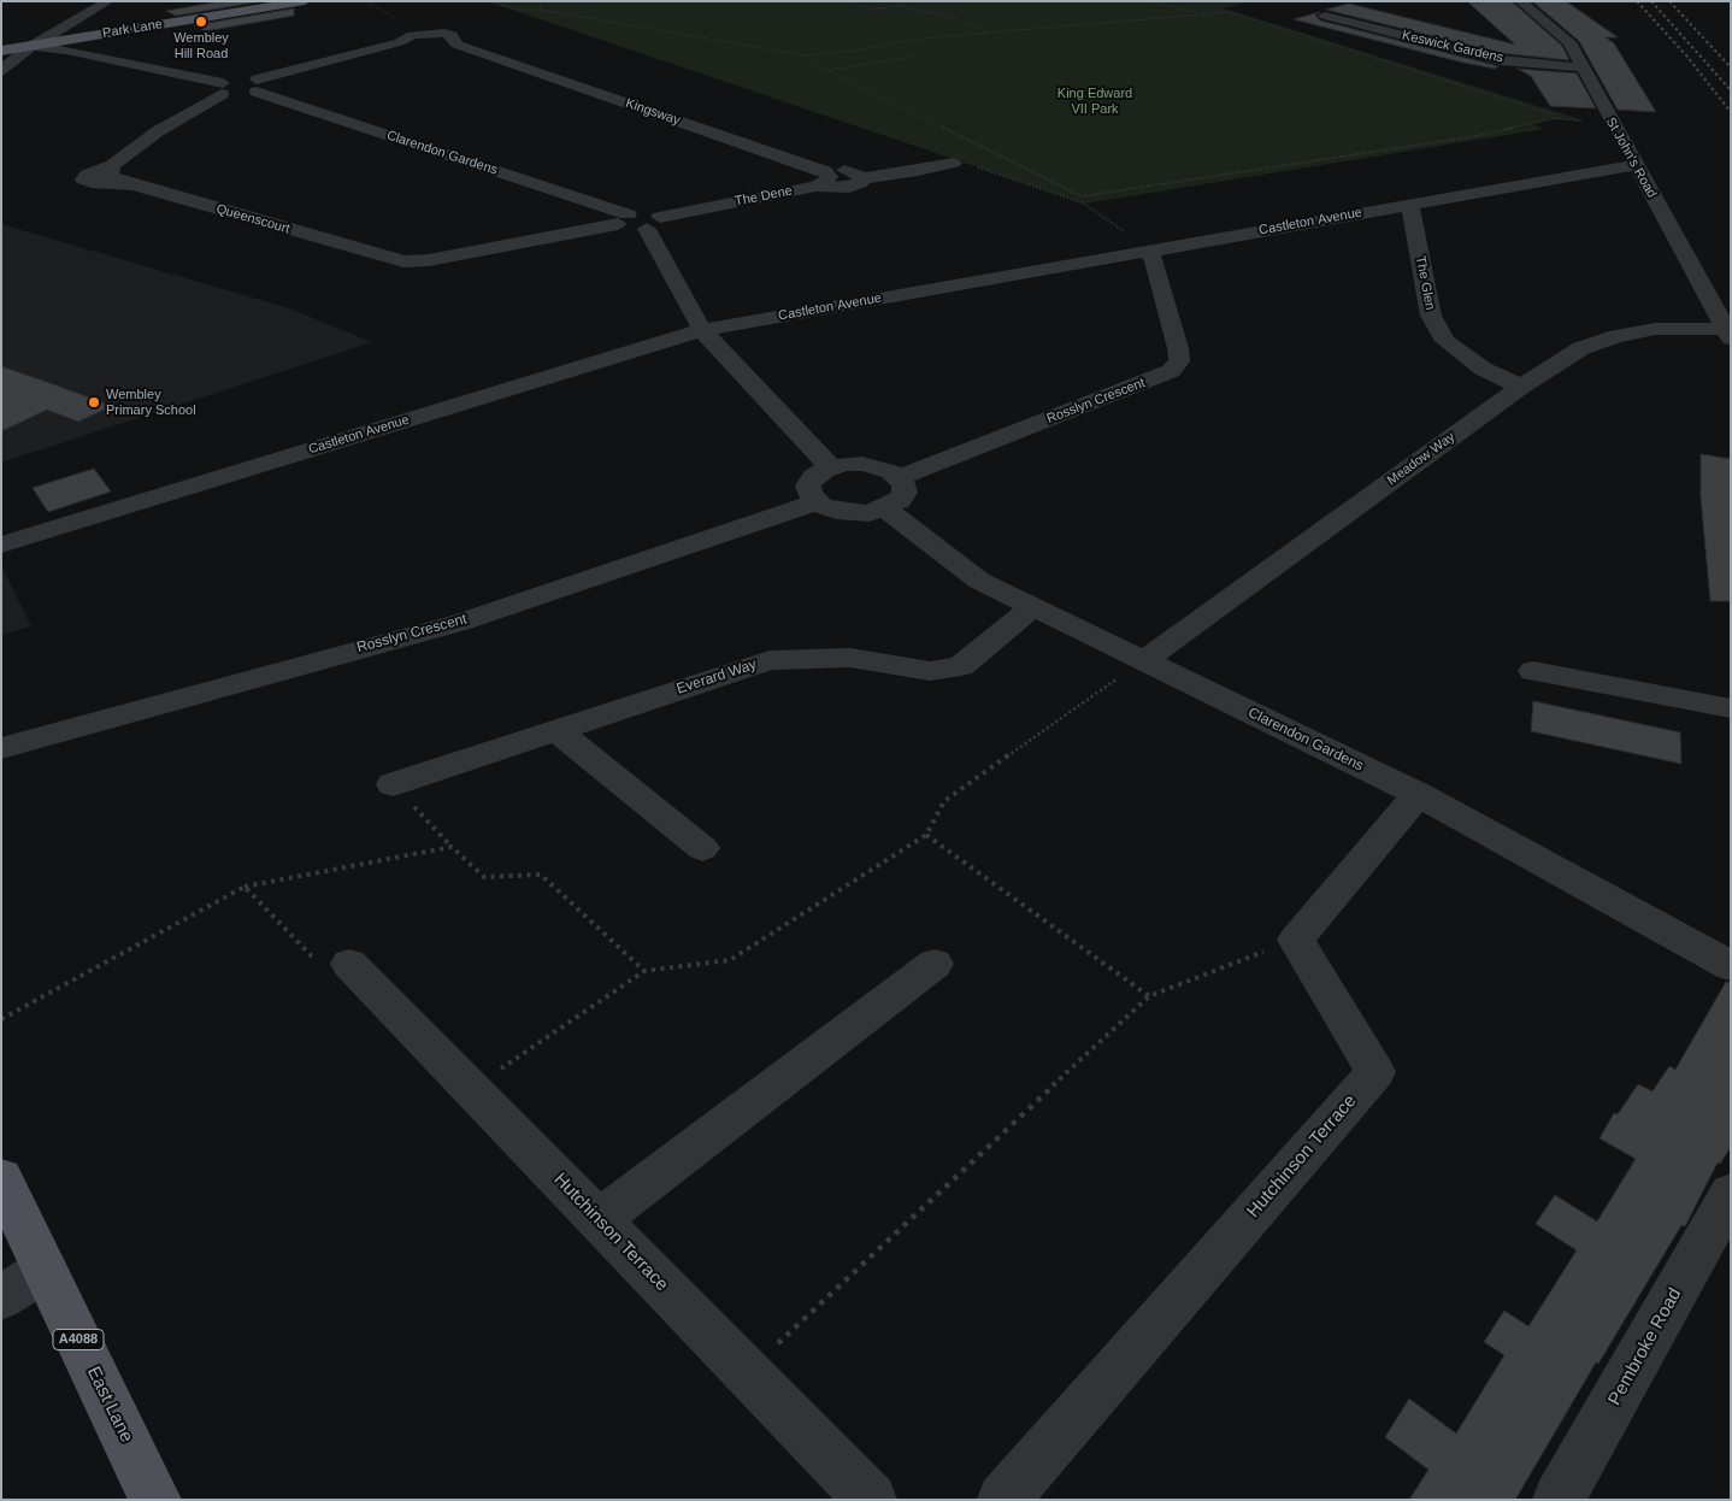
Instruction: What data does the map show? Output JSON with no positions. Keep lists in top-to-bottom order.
{
  "streets": {
    "main road": ["Park Lane", "A4088", "East Lane"],
    "street": [
      "Keswick Gardens",
      "Kingsway",
      "Clarendon Gardens",
      "St John's Road",
      "The Dene",
      "Queenscourt",
      "Castleton Avenue",
      "The Glen",
      "Rosslyn Crescent",
      "Meadow Way",
      "Everard Way",
      "Hutchinson Terrace",
      "Pembroke Road"
    ]
  },
  "crossings": [
    ["Keswick Gardens", "St John's Road"],
    ["Kingsway", "Clarendon Gardens"],
    ["Kingsway", "The Dene"],
    ["Clarendon Gardens", "The Dene"],
    ["Clarendon Gardens", "Queenscourt"],
    ["Clarendon Gardens", "Meadow Way"],
    ["Clarendon Gardens", "Everard Way"],
    ["St John's Road", "Castleton Avenue"],
    ["St John's Road", "Meadow Way"],
    ["The Dene", "Queenscourt"],
    ["Castleton Avenue", "The Glen"],
    ["Castleton Avenue", "Rosslyn Crescent"],
    ["The Glen", "Meadow Way"]
  ],
  "parks": ["King Edward VII Park"],
  "places": ["Wembley Hill Road", "Wembley Primary School"]
}
